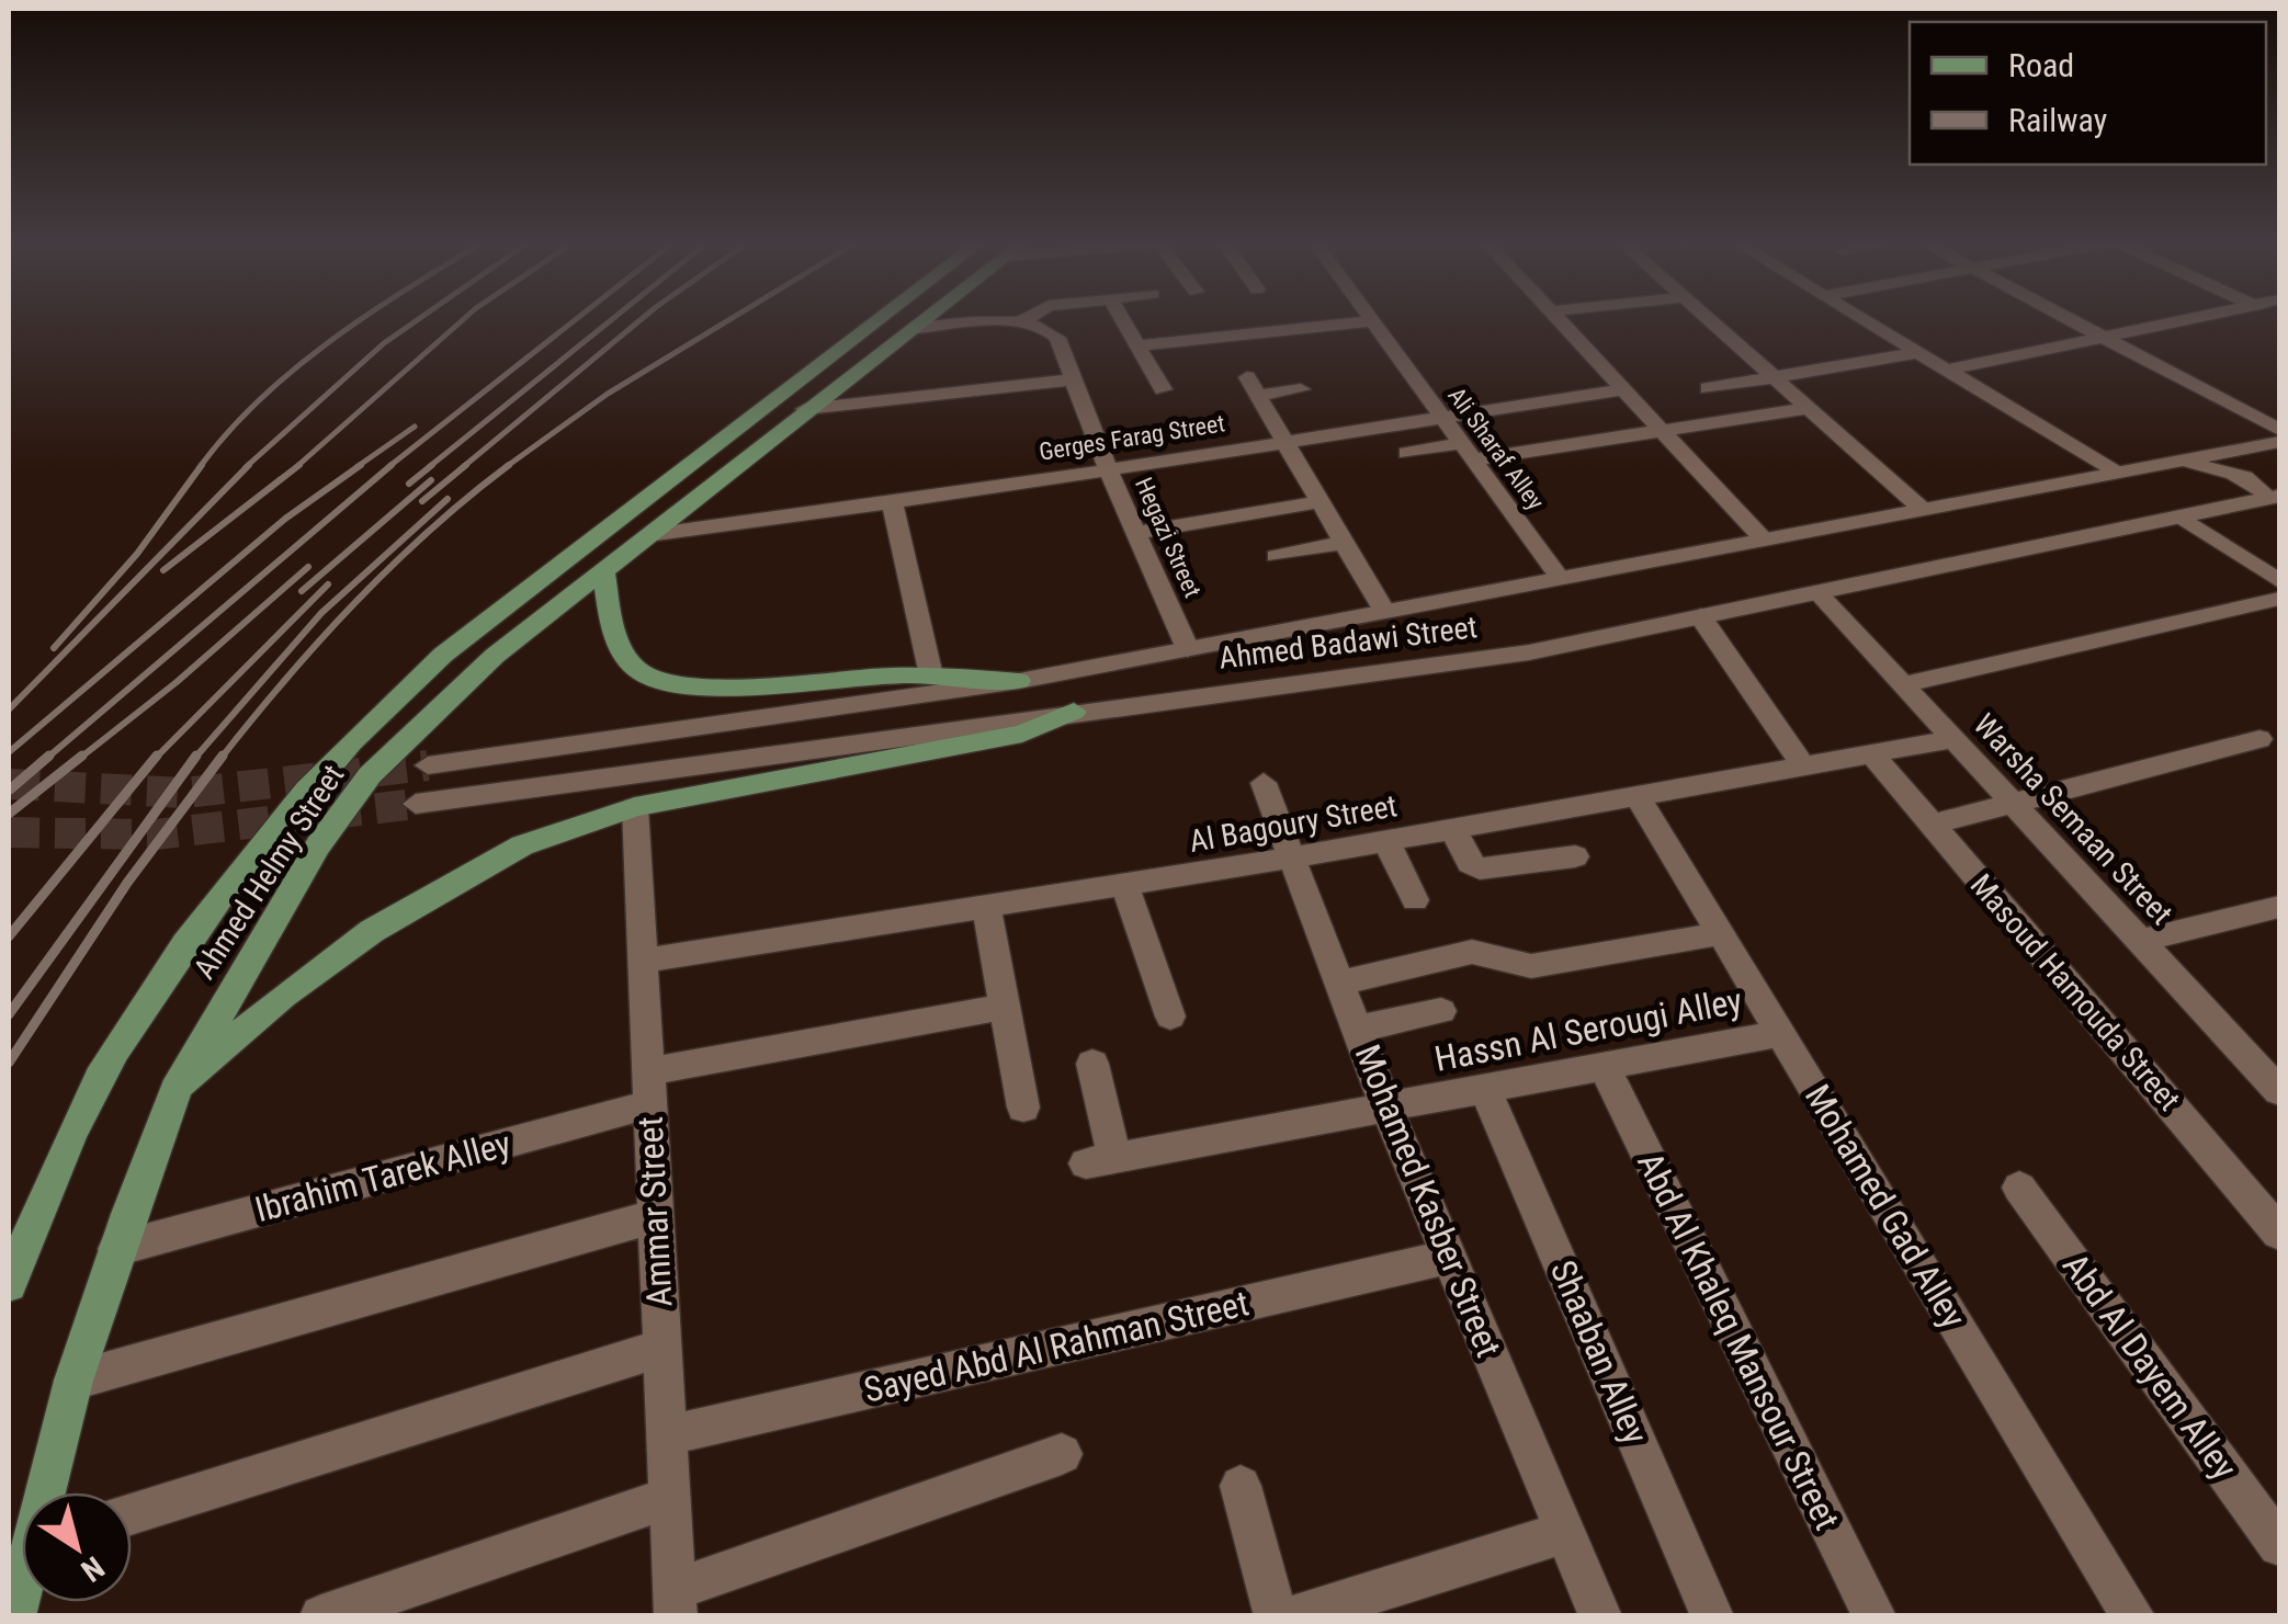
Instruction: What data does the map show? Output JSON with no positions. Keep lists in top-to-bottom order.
{
  "streets": {
    "main road": ["Ahmed Helmy Street"],
    "street": [
      "Gerges Farag Street",
      "Ali Sharaf Alley",
      "Hegazi Street",
      "Ahmed Badawi Street",
      "Warsha Semaan Street",
      "Al Bagoury Street",
      "Masoud Hamouda Street",
      "Hassn Al Serougi Alley",
      "Ibrahim Tarek Alley",
      "Mohamed Kasber Street",
      "Mohamed Gad Alley",
      "Ammar Street",
      "Abd Al Khaleq Mansour Street",
      "Sayed Abd Al Rahman Street",
      "Shaaban Alley",
      "Abd Al Dayem Alley"
    ]
  },
  "crossings": [
    ["Gerges Farag Street", "Ali Sharaf Alley"],
    ["Gerges Farag Street", "Hegazi Street"],
    ["Gerges Farag Street", "Ahmed Helmy Street"],
    ["Ali Sharaf Alley", "Ahmed Badawi Street"],
    ["Hegazi Street", "Ahmed Badawi Street"],
    ["Ahmed Badawi Street", "Warsha Semaan Street"],
    ["Warsha Semaan Street", "Al Bagoury Street"],
    ["Al Bagoury Street", "Masoud Hamouda Street"],
    ["Al Bagoury Street", "Mohamed Kasber Street"],
    ["Al Bagoury Street", "Mohamed Gad Alley"],
    ["Al Bagoury Street", "Ammar Street"],
    ["Ahmed Helmy Street", "Ibrahim Tarek Alley"],
    ["Hassn Al Serougi Alley", "Mohamed Kasber Street"],
    ["Hassn Al Serougi Alley", "Mohamed Gad Alley"],
    ["Hassn Al Serougi Alley", "Abd Al Khaleq Mansour Street"],
    ["Hassn Al Serougi Alley", "Shaaban Alley"],
    ["Ibrahim Tarek Alley", "Ammar Street"],
    ["Mohamed Kasber Street", "Sayed Abd Al Rahman Street"],
    ["Ammar Street", "Sayed Abd Al Rahman Street"]
  ],
  "legend": ["Road", "Railway"],
  "north": "bottom right"
}
